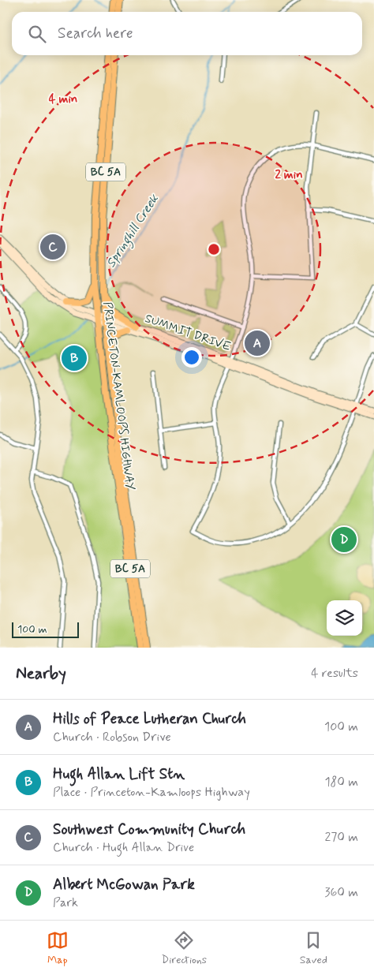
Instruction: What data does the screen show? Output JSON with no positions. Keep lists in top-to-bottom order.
{
  "streets": {
    "main road": ["BC 5A", "SUMMIT DRIVE", "PRINCETON-KAMLOOPS HIGHWAY"]
  },
  "crossings": [
    ["SUMMIT DRIVE", "PRINCETON-KAMLOOPS HIGHWAY"]
  ],
  "water": ["Springhill Creek"],
  "scale_bar": "100 m",
  "page": {
    "search": "Search here",
    "pins": [
      "C",
      "A",
      "B",
      "D"
    ],
    "scale": "100 m",
    "heading": ["Nearby", "4 results"],
    "list": [
      {
        "mark": "A",
        "name": "Hills of Peace Lutheran Church",
        "note": "Church · Robson Drive",
        "value": "100 m"
      },
      {
        "mark": "B",
        "name": "Hugh Allan Lift Stn",
        "note": "Place · Princeton-Kamloops Highway",
        "value": "180 m"
      },
      {
        "mark": "C",
        "name": "Southwest Community Church",
        "note": "Church · Hugh Allan Drive",
        "value": "270 m"
      },
      {
        "mark": "D",
        "name": "Albert McGowan Park",
        "note": "Park",
        "value": "360 m"
      }
    ],
    "nav": ["Map", "Directions", "Saved"]
  },
  "rings": ["4 min", "2 min"]
}
